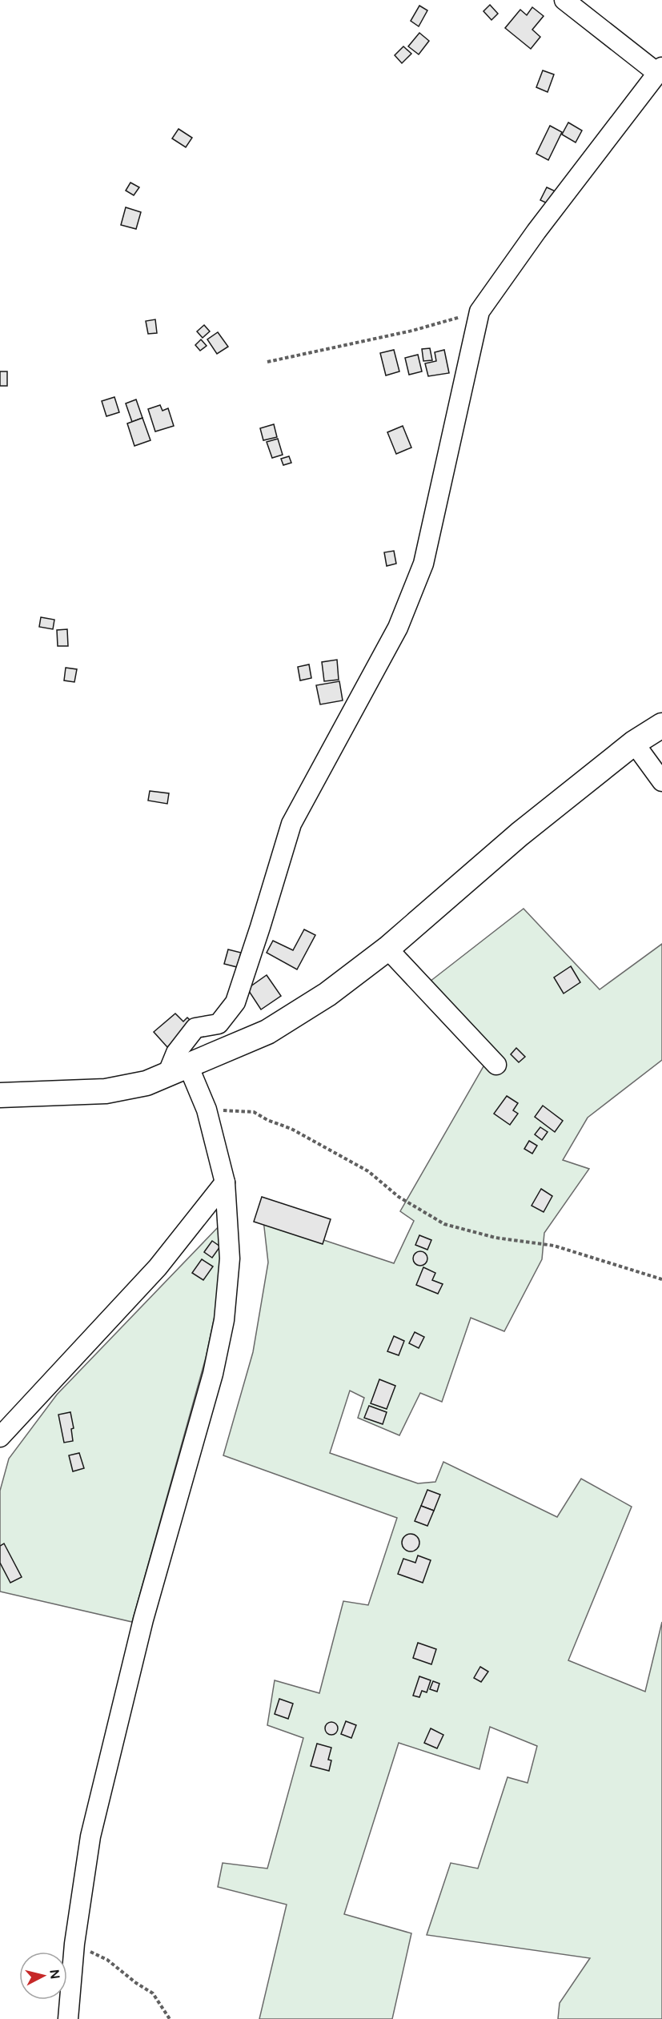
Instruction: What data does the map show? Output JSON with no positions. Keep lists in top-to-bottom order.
{
  "north": "right"
}
